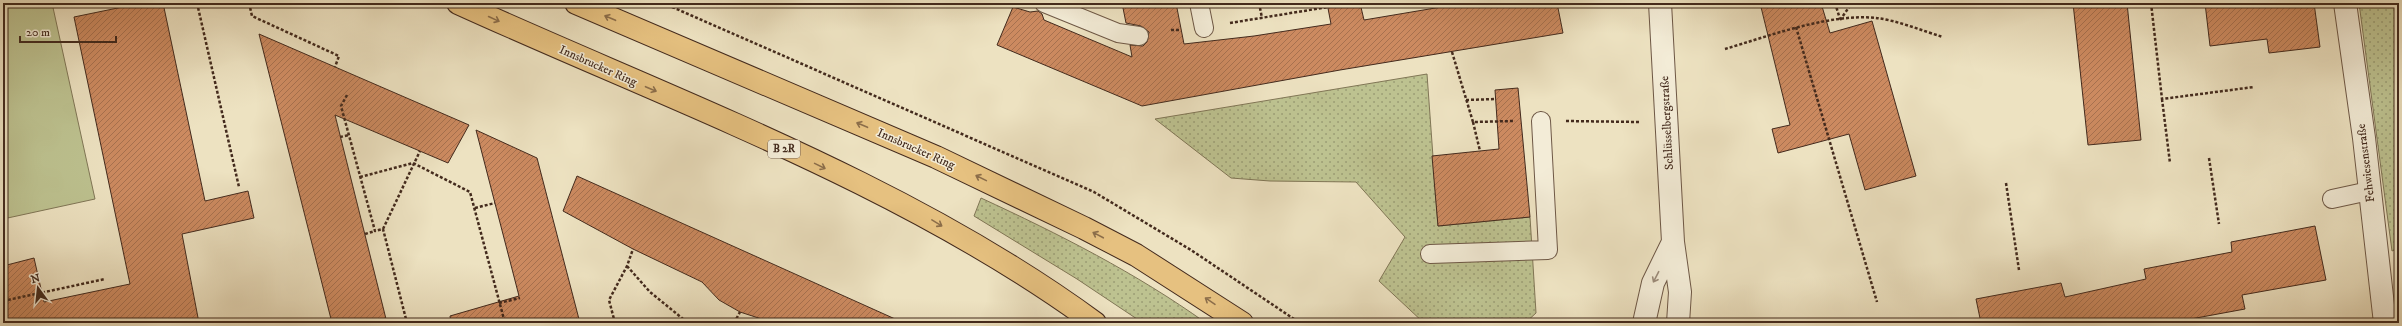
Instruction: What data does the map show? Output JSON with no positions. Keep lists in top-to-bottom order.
{
  "streets": {
    "highway": ["Innsbrucker Ring", "B 2R"],
    "street": ["Schlüsselbergstraße", "Fehwiesenstraße"]
  },
  "scale_bar": "20 m",
  "north": "top"
}
